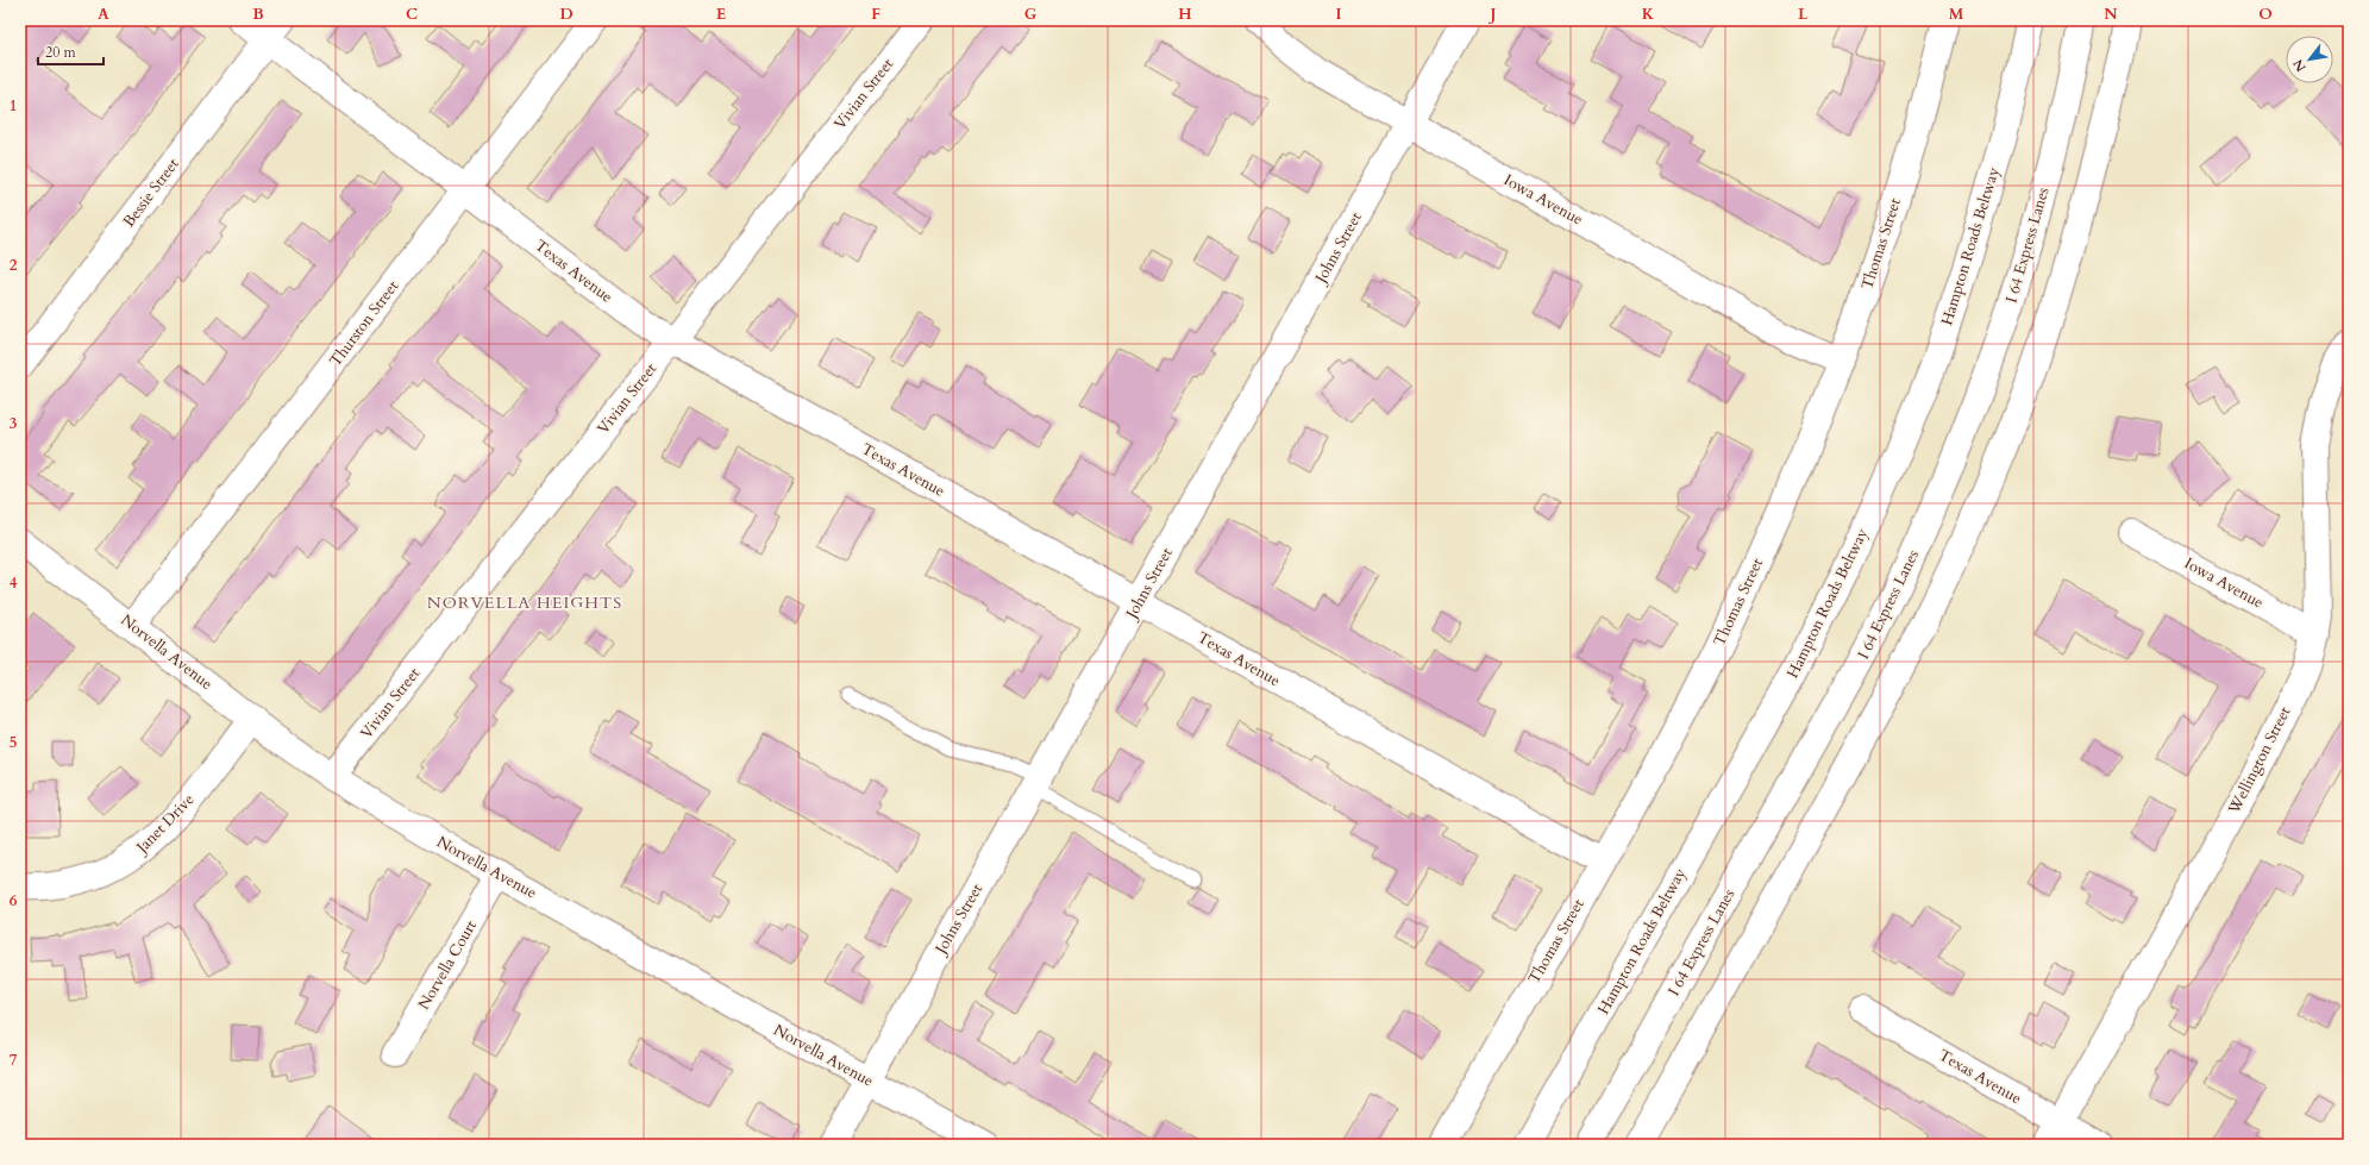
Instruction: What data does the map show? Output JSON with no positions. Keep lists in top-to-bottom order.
{
  "streets": {
    "main road": [
      "Vivian Street",
      "Bessie Street",
      "Iowa Avenue",
      "Thomas Street",
      "I 64 Express Lanes",
      "Hampton Roads Beltway",
      "Johns Street",
      "Texas Avenue",
      "Thurston Street",
      "Norvella Avenue",
      "Wellington Street",
      "Janet Drive",
      "Norvella Court"
    ]
  },
  "crossings": [
    ["Vivian Street", "Texas Avenue"],
    ["Vivian Street", "Norvella Avenue"],
    ["Bessie Street", "Texas Avenue"],
    ["Iowa Avenue", "Thomas Street"],
    ["Iowa Avenue", "Johns Street"],
    ["Iowa Avenue", "Wellington Street"],
    ["Thomas Street", "Texas Avenue"],
    ["Johns Street", "Texas Avenue"],
    ["Johns Street", "Norvella Avenue"],
    ["Texas Avenue", "Thurston Street"],
    ["Texas Avenue", "Wellington Street"],
    ["Thurston Street", "Norvella Avenue"],
    ["Norvella Avenue", "Janet Drive"],
    ["Norvella Avenue", "Norvella Court"]
  ],
  "districts": ["NORVELLA HEIGHTS"],
  "scale_bar": "20 m",
  "north": "bottom left",
  "grid": {
    "columns": [
      "A",
      "B",
      "C",
      "D",
      "E",
      "F",
      "G",
      "H",
      "I",
      "J",
      "K",
      "L",
      "M",
      "N",
      "O"
    ],
    "rows": [
      "1",
      "2",
      "3",
      "4",
      "5",
      "6",
      "7"
    ]
  }
}
